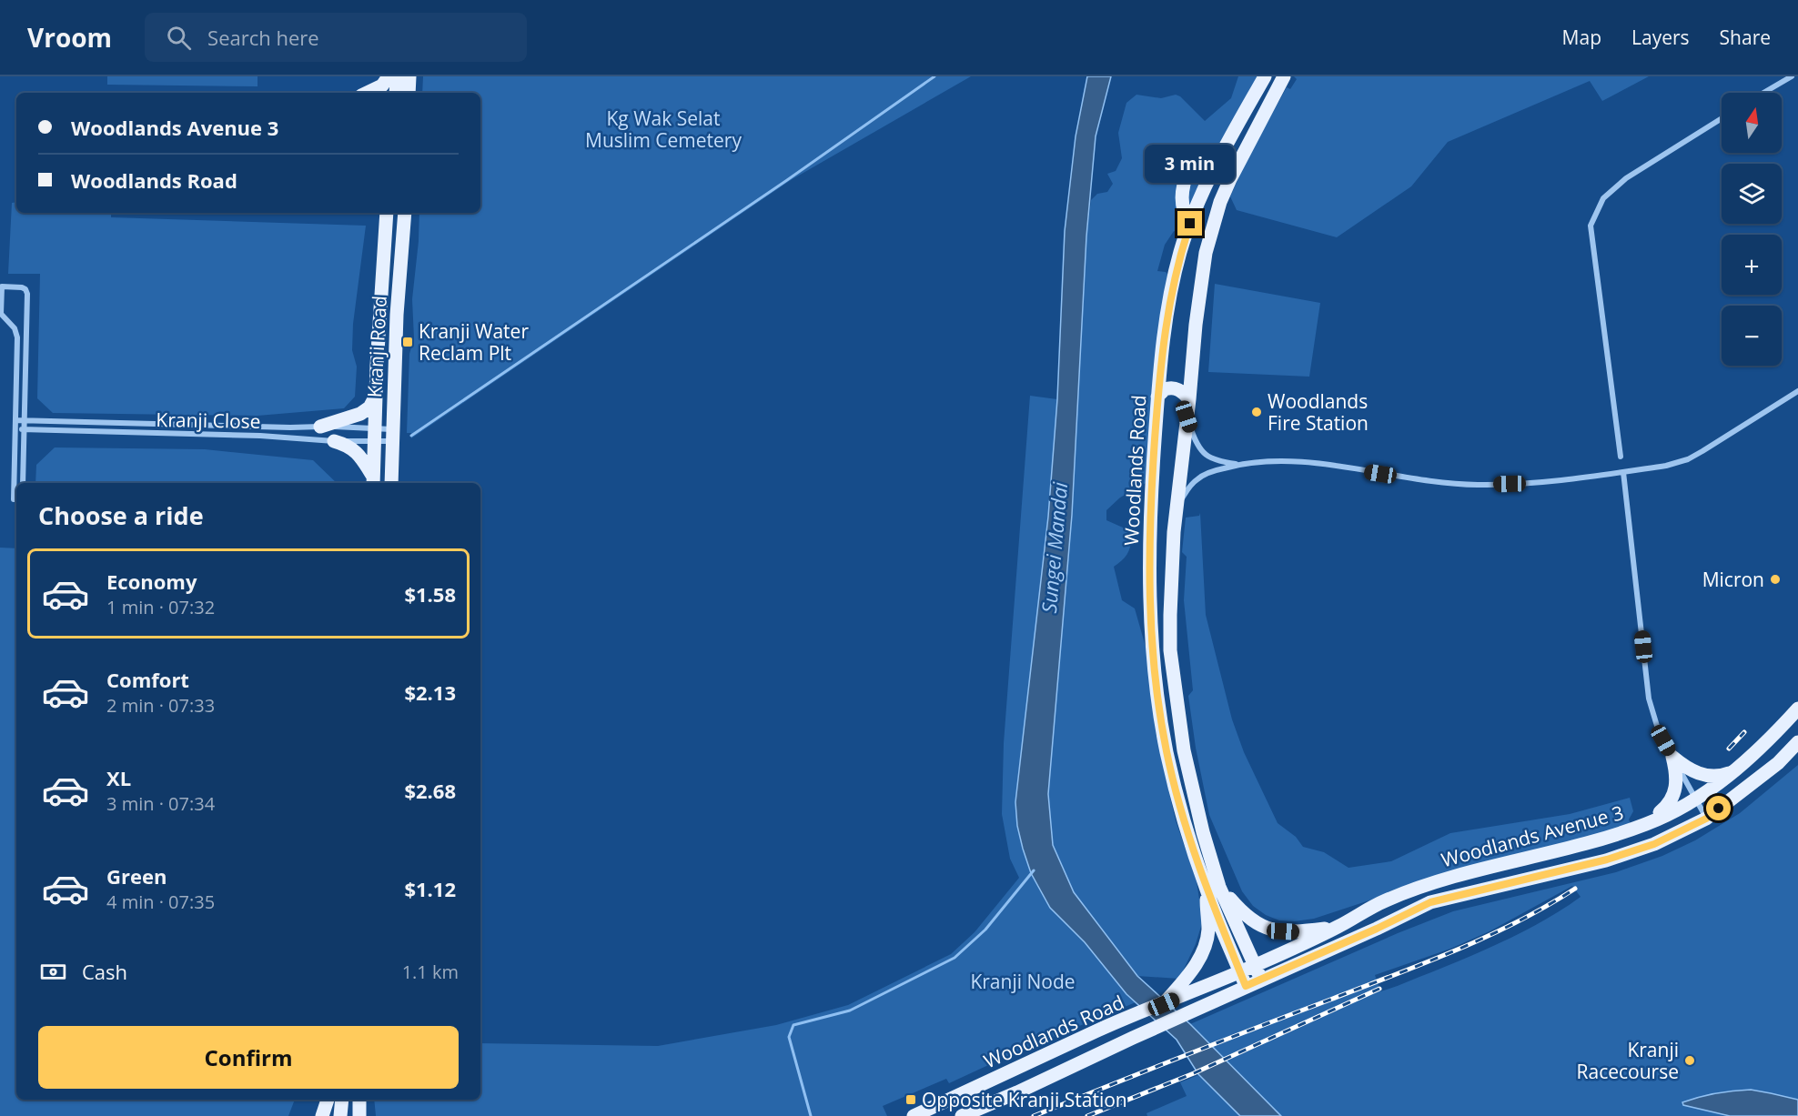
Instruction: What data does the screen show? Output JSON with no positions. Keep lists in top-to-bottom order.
{
  "streets": {
    "main road": ["Kranji Road", "Woodlands Road", "Woodlands Avenue 3"],
    "street": ["Kranji Close"]
  },
  "crossings": [
    ["Kranji Road", "Kranji Close"],
    ["Woodlands Road", "Woodlands Avenue 3"]
  ],
  "water": ["Sungei Mandai"],
  "parks": ["Kg Wak Selat Muslim Cemetery", "Kranji Node"],
  "places": {
    "transit": ["Kranji Water Reclam Plt", "Opposite Kranji Station"],
    "other": ["Woodlands Fire Station", "Micron", "Kranji Racecourse"]
  },
  "north": "top",
  "page": {
    "header": "Vroom",
    "search": "Search here",
    "nav": ["Map", "Layers", "Share"],
    "map_buttons": ["+", "−"],
    "banner": ["Woodlands Avenue 3", "Woodlands Road"],
    "bubble": "3 min",
    "heading": "Choose a ride",
    "list": [
      {
        "name": "Economy",
        "note": "1 min · 07:32",
        "value": "$1.58"
      },
      {
        "name": "Comfort",
        "note": "2 min · 07:33",
        "value": "$2.13"
      },
      {
        "name": "XL",
        "note": "3 min · 07:34",
        "value": "$2.68"
      },
      {
        "name": "Green",
        "note": "4 min · 07:35",
        "value": "$1.12"
      }
    ],
    "pay": ["Cash", "1.1 km"],
    "buttons": "Confirm"
  }
}
